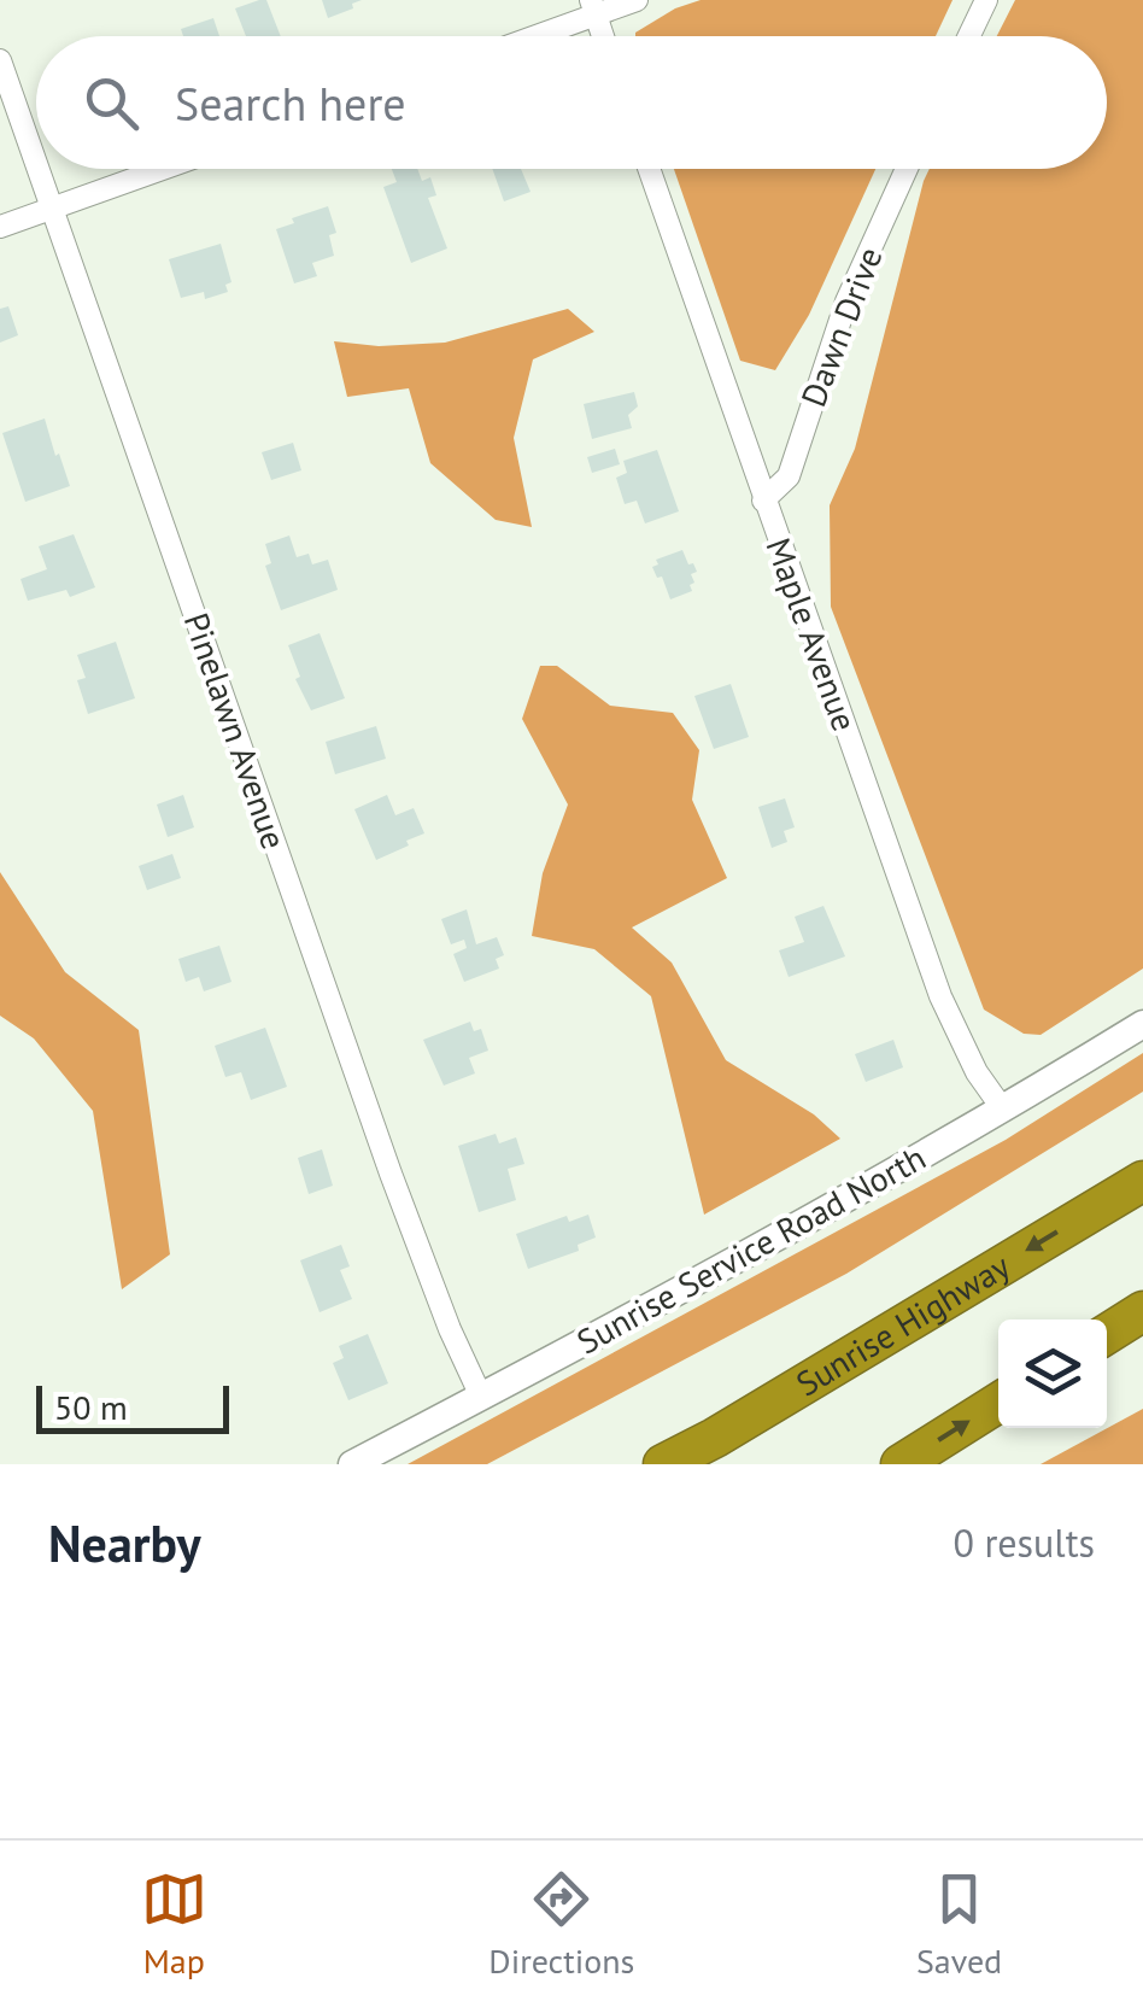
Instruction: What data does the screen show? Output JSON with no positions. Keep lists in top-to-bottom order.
{
  "streets": {
    "highway": ["Sunrise Highway"],
    "street": [
      "Dawn Drive",
      "Maple Avenue",
      "Pinelawn Avenue",
      "Sunrise Service Road North"
    ]
  },
  "crossings": [
    ["Dawn Drive", "Maple Avenue"],
    ["Maple Avenue", "Sunrise Service Road North"],
    ["Pinelawn Avenue", "Sunrise Service Road North"]
  ],
  "one_way": ["Sunrise Highway"],
  "scale_bar": "50 m",
  "page": {
    "search": "Search here",
    "scale": "50 m",
    "heading": ["Nearby", "0 results"],
    "nav": ["Map", "Directions", "Saved"]
  }
}
